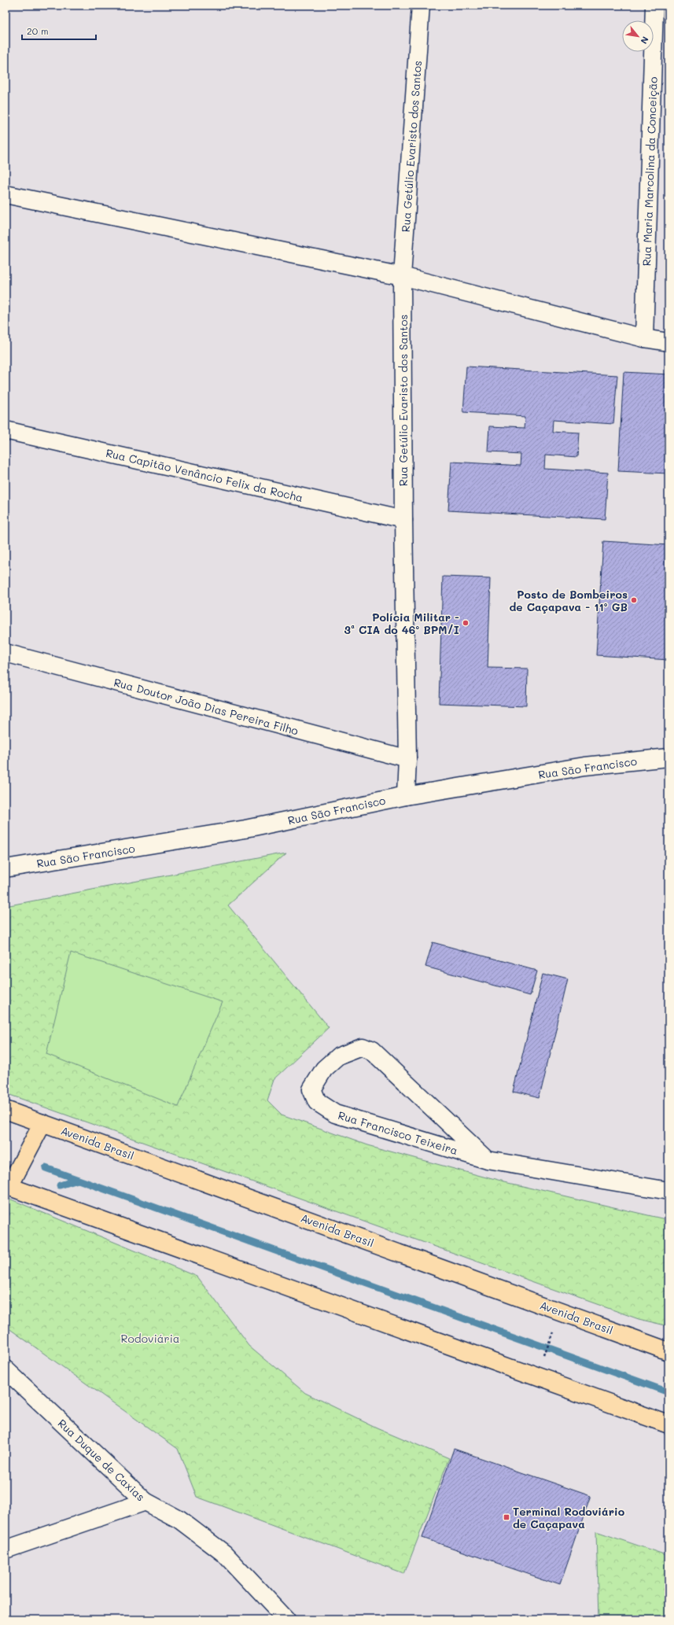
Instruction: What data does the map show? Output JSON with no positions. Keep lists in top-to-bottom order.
{
  "streets": {
    "main road": ["Avenida Brasil"],
    "street": [
      "Rua Getúlio Evaristo dos Santos",
      "Rua Maria Marcolina da Conceição",
      "Rua Capitão Venâncio Felix da Rocha",
      "Rua Doutor João Dias Pereira Filho",
      "Rua São Francisco",
      "Rua Francisco Teixeira",
      "Rua Duque de Caxias"
    ]
  },
  "crossings": [
    ["Rua Getúlio Evaristo dos Santos", "Rua Capitão Venâncio Felix da Rocha"],
    ["Rua Getúlio Evaristo dos Santos", "Rua Doutor João Dias Pereira Filho"],
    ["Rua Getúlio Evaristo dos Santos", "Rua São Francisco"]
  ],
  "parks": ["Rodoviária"],
  "places": {
    "other": ["Posto de Bombeiros de Caçapava - 11º GB", "Polícia Militar - 3ª CIA do 46º BPM/I"],
    "transit": ["Terminal Rodoviário de Caçapava"]
  },
  "scale_bar": "20 m",
  "north": "bottom right"
}
